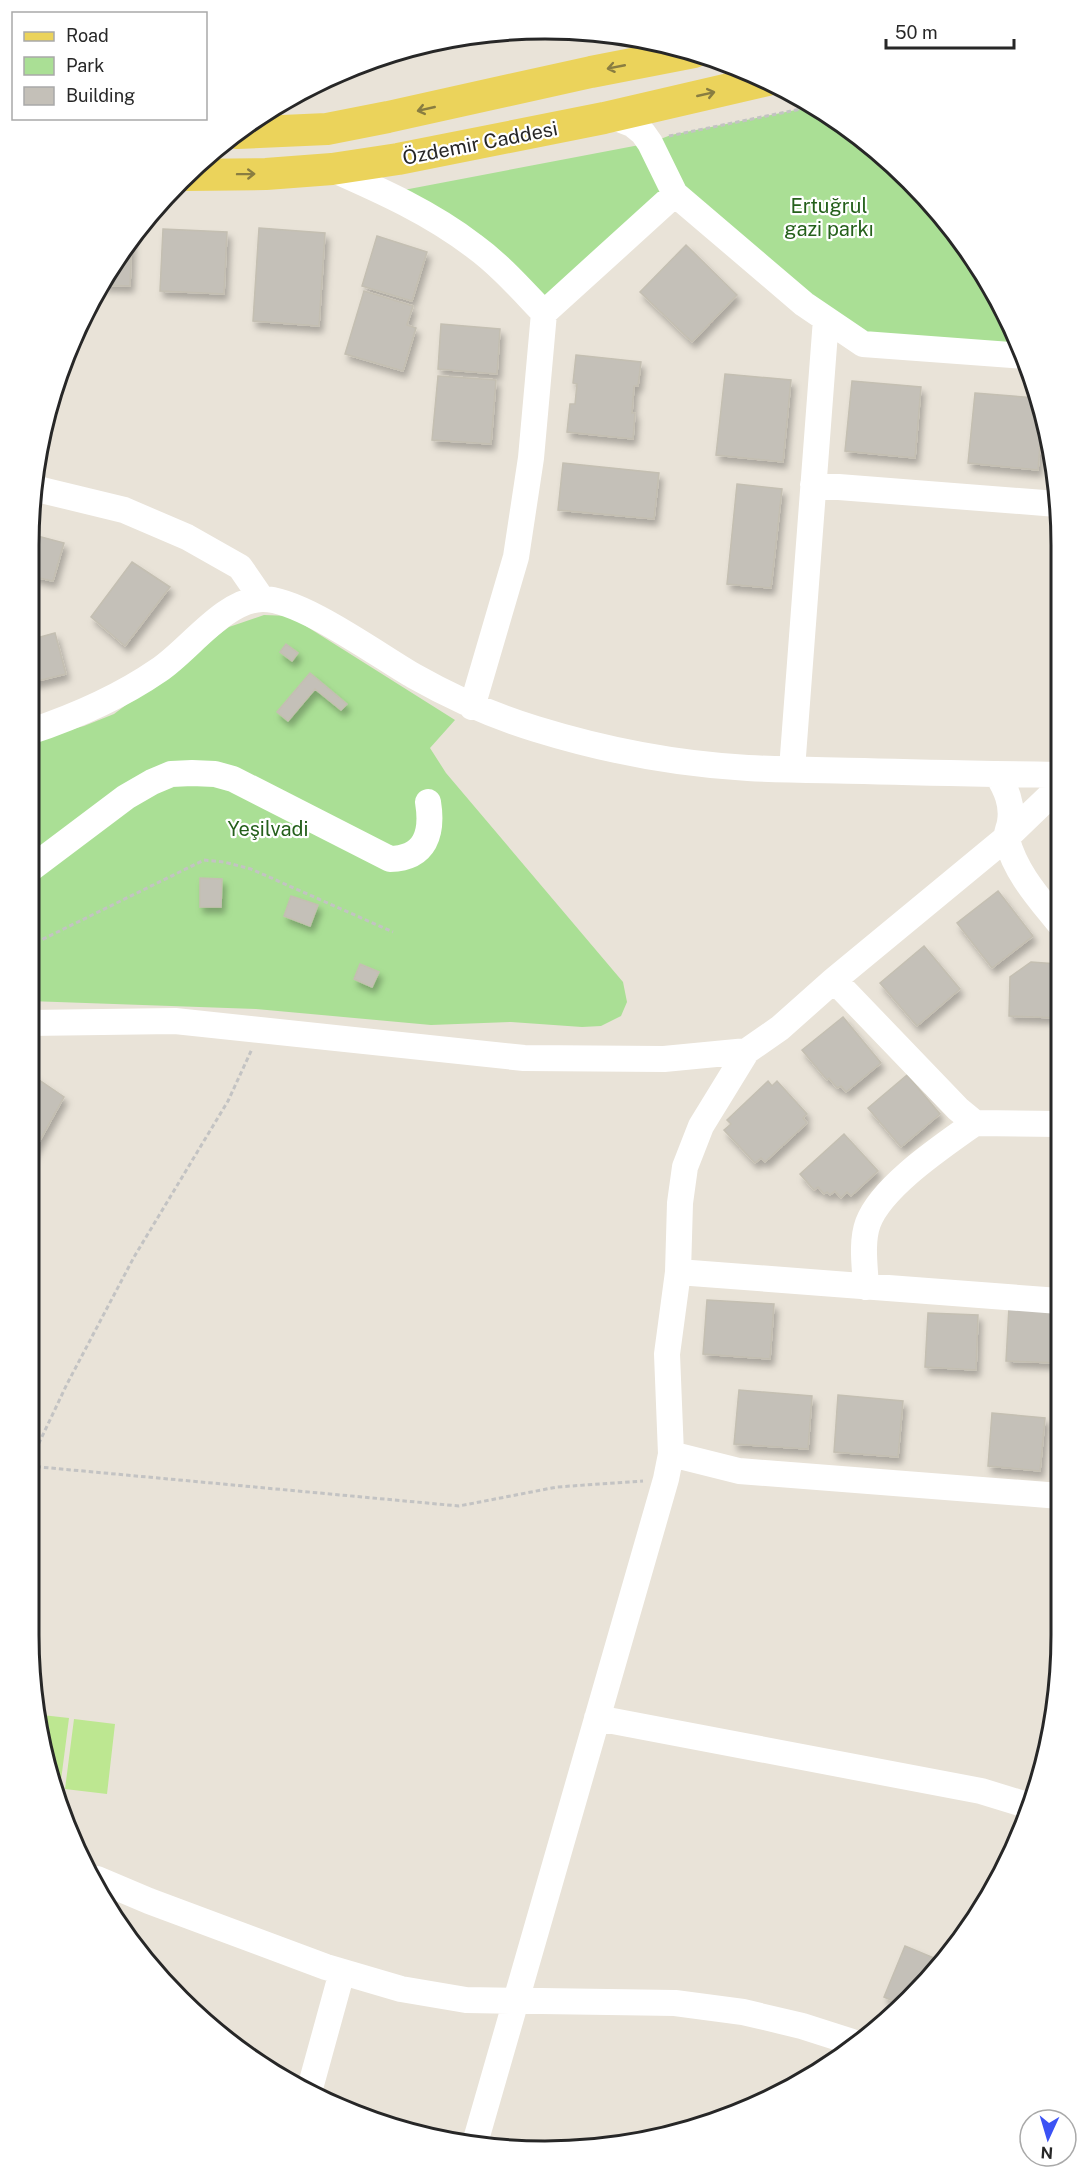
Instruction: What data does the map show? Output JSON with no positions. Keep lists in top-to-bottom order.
{
  "streets": {
    "main road": ["Özdemir Caddesi"]
  },
  "parks": ["Ertuğrul gazi parkı", "Yeşilvadi"],
  "legend": ["Road", "Park", "Building"],
  "scale_bar": "50 m",
  "north": "bottom"
}
